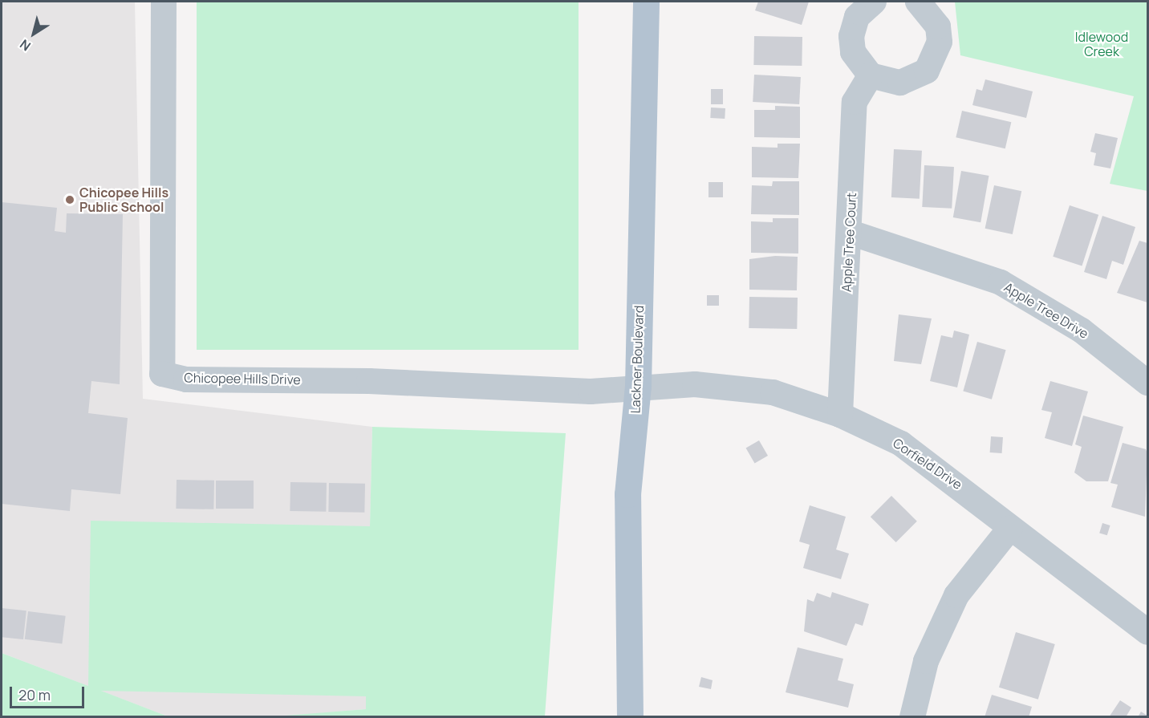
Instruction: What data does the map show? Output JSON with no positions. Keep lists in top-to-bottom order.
{
  "streets": {
    "main road": ["Lackner Boulevard"],
    "street": [
      "Apple Tree Court",
      "Apple Tree Drive",
      "Chicopee Hills Drive",
      "Corfield Drive"
    ]
  },
  "crossings": [
    ["Apple Tree Court", "Apple Tree Drive"],
    ["Apple Tree Court", "Corfield Drive"],
    ["Lackner Boulevard", "Chicopee Hills Drive"],
    ["Lackner Boulevard", "Corfield Drive"],
    ["Chicopee Hills Drive", "Corfield Drive"]
  ],
  "parks": ["Idlewood Creek"],
  "places": ["Chicopee Hills Public School"],
  "scale_bar": "20 m",
  "north": "bottom left"
}
